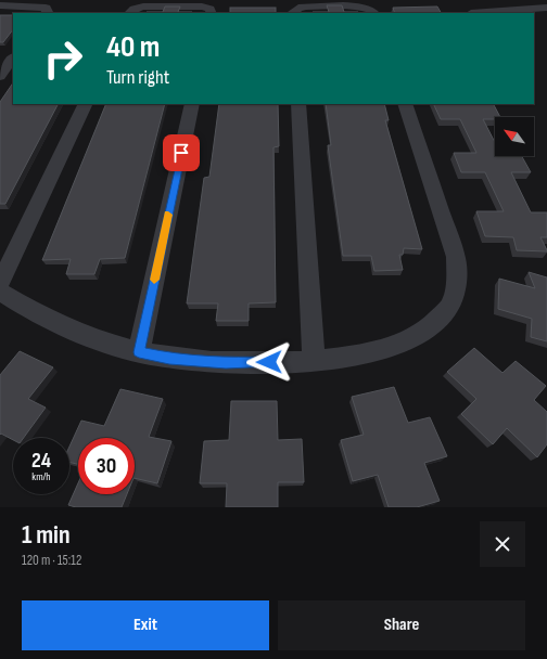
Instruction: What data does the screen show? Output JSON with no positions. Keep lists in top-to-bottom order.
{
  "north": "top left",
  "page": {
    "turn": ["40 m", "Turn right"],
    "speed": "24 km/h",
    "limit": "30",
    "heading": ["1 min", "120 m · 15:12"],
    "buttons": ["Exit", "Share"]
  }
}
